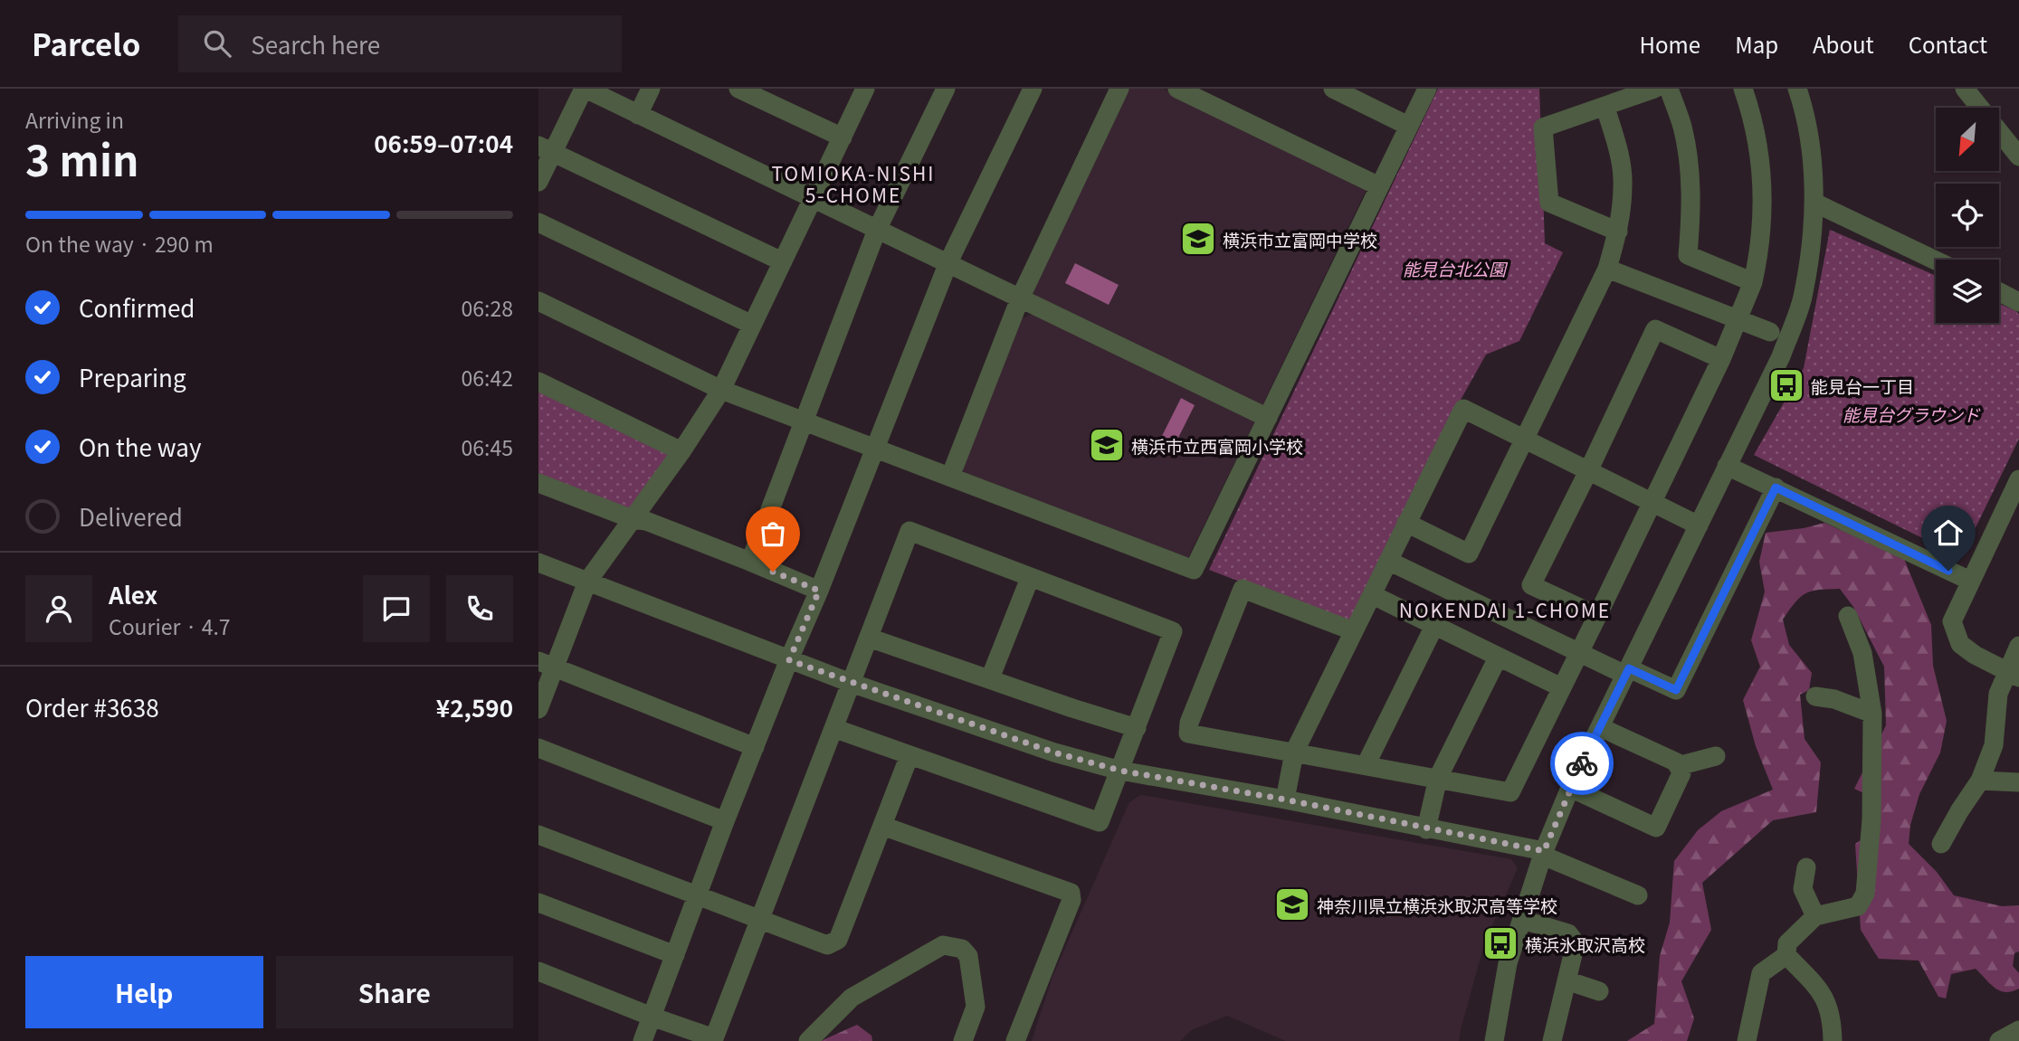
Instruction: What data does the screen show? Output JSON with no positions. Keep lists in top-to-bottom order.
{
  "districts": ["TOMIOKA-NISHI 5-CHOME", "NOKENDAI 1-CHOME"],
  "parks": ["能見台北公園", "能見台グラウンド"],
  "places": {
    "school or university": ["横浜市立富岡中学校", "横浜市立西富岡小学校", "神奈川県立横浜氷取沢高等学校"],
    "bus stop": ["能見台一丁目", "横浜氷取沢高校"]
  },
  "north": "bottom left",
  "page": {
    "header": "Parcelo",
    "search": "Search here",
    "nav": [
      "Home",
      "Map",
      "About",
      "Contact"
    ],
    "heading": ["3 min", "Arriving in", "06:59–07:04"],
    "panel": [
      "Alex",
      "Courier · 4.7",
      "Order #3638",
      "¥2,590"
    ],
    "bar": "On the way · 290 m",
    "list": [
      ["Confirmed", "06:28"],
      ["Preparing", "06:42"],
      ["On the way", "06:45"],
      "Delivered"
    ],
    "buttons": ["Help", "Share"]
  }
}
